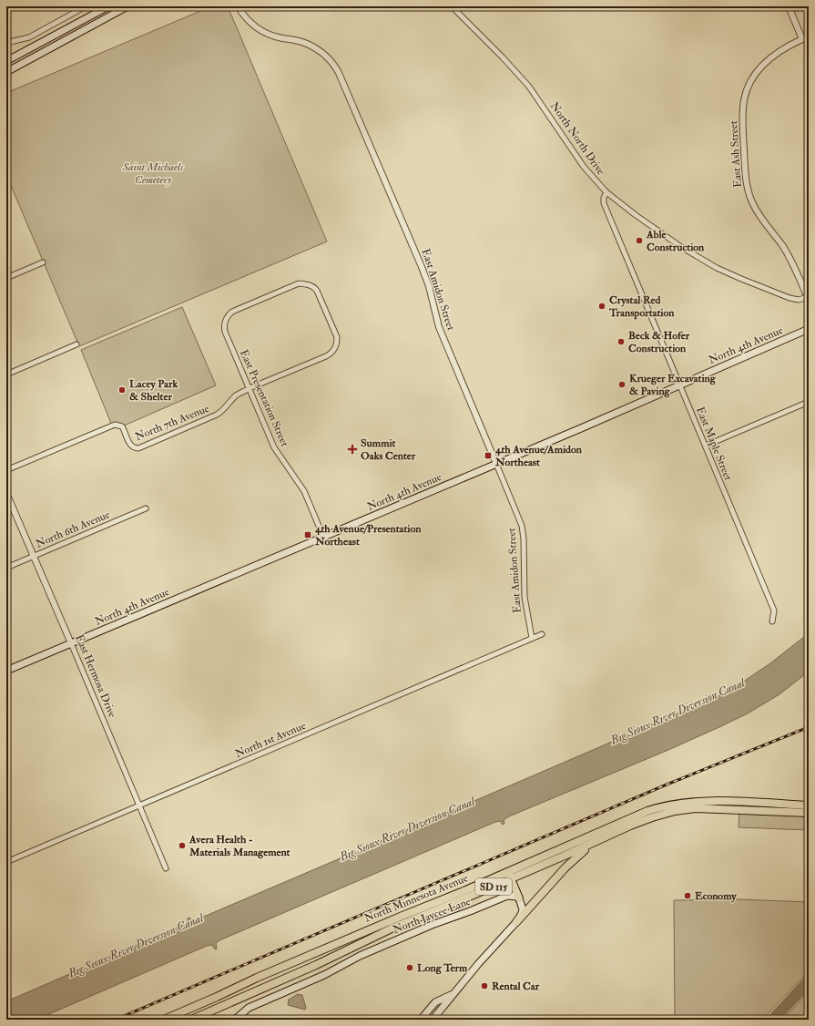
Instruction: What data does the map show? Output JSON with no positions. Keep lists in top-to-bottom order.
{
  "streets": {
    "main road": [
      "North 4th Avenue",
      "SD 115",
      "North Minnesota Avenue",
      "North Jaycee Lane"
    ],
    "street": [
      "North North Drive",
      "East Ash Street",
      "East Amidon Street",
      "East Presentation Street",
      "North 7th Avenue",
      "East Maple Street",
      "North 6th Avenue",
      "East Hermosa Drive",
      "North 1st Avenue"
    ]
  },
  "crossings": [
    ["North North Drive", "East Ash Street"],
    ["North North Drive", "East Maple Street"],
    ["East Amidon Street", "North 4th Avenue"],
    ["East Amidon Street", "North 1st Avenue"],
    ["North 4th Avenue", "East Presentation Street"],
    ["North 4th Avenue", "East Maple Street"],
    ["North 4th Avenue", "East Hermosa Drive"],
    ["East Presentation Street", "North 7th Avenue"],
    ["North 6th Avenue", "East Hermosa Drive"],
    ["East Hermosa Drive", "North 1st Avenue"]
  ],
  "water": ["Big Sioux River Diversion Canal"],
  "parks": ["Saint Michaels Cemetery"],
  "places": {
    "other": [
      "Able Construction",
      "Crystal Red Transportation",
      "Beck & Hofer Construction",
      "Krueger Excavating & Paving",
      "Lacey Park & Shelter",
      "Avera Health - Materials Management",
      "Economy",
      "Long Term",
      "Rental Car"
    ],
    "health": ["Summit Oaks Center"],
    "transit": ["4th Avenue/Amidon Northeast", "4th Avenue/Presentation Northeast"]
  }
}
